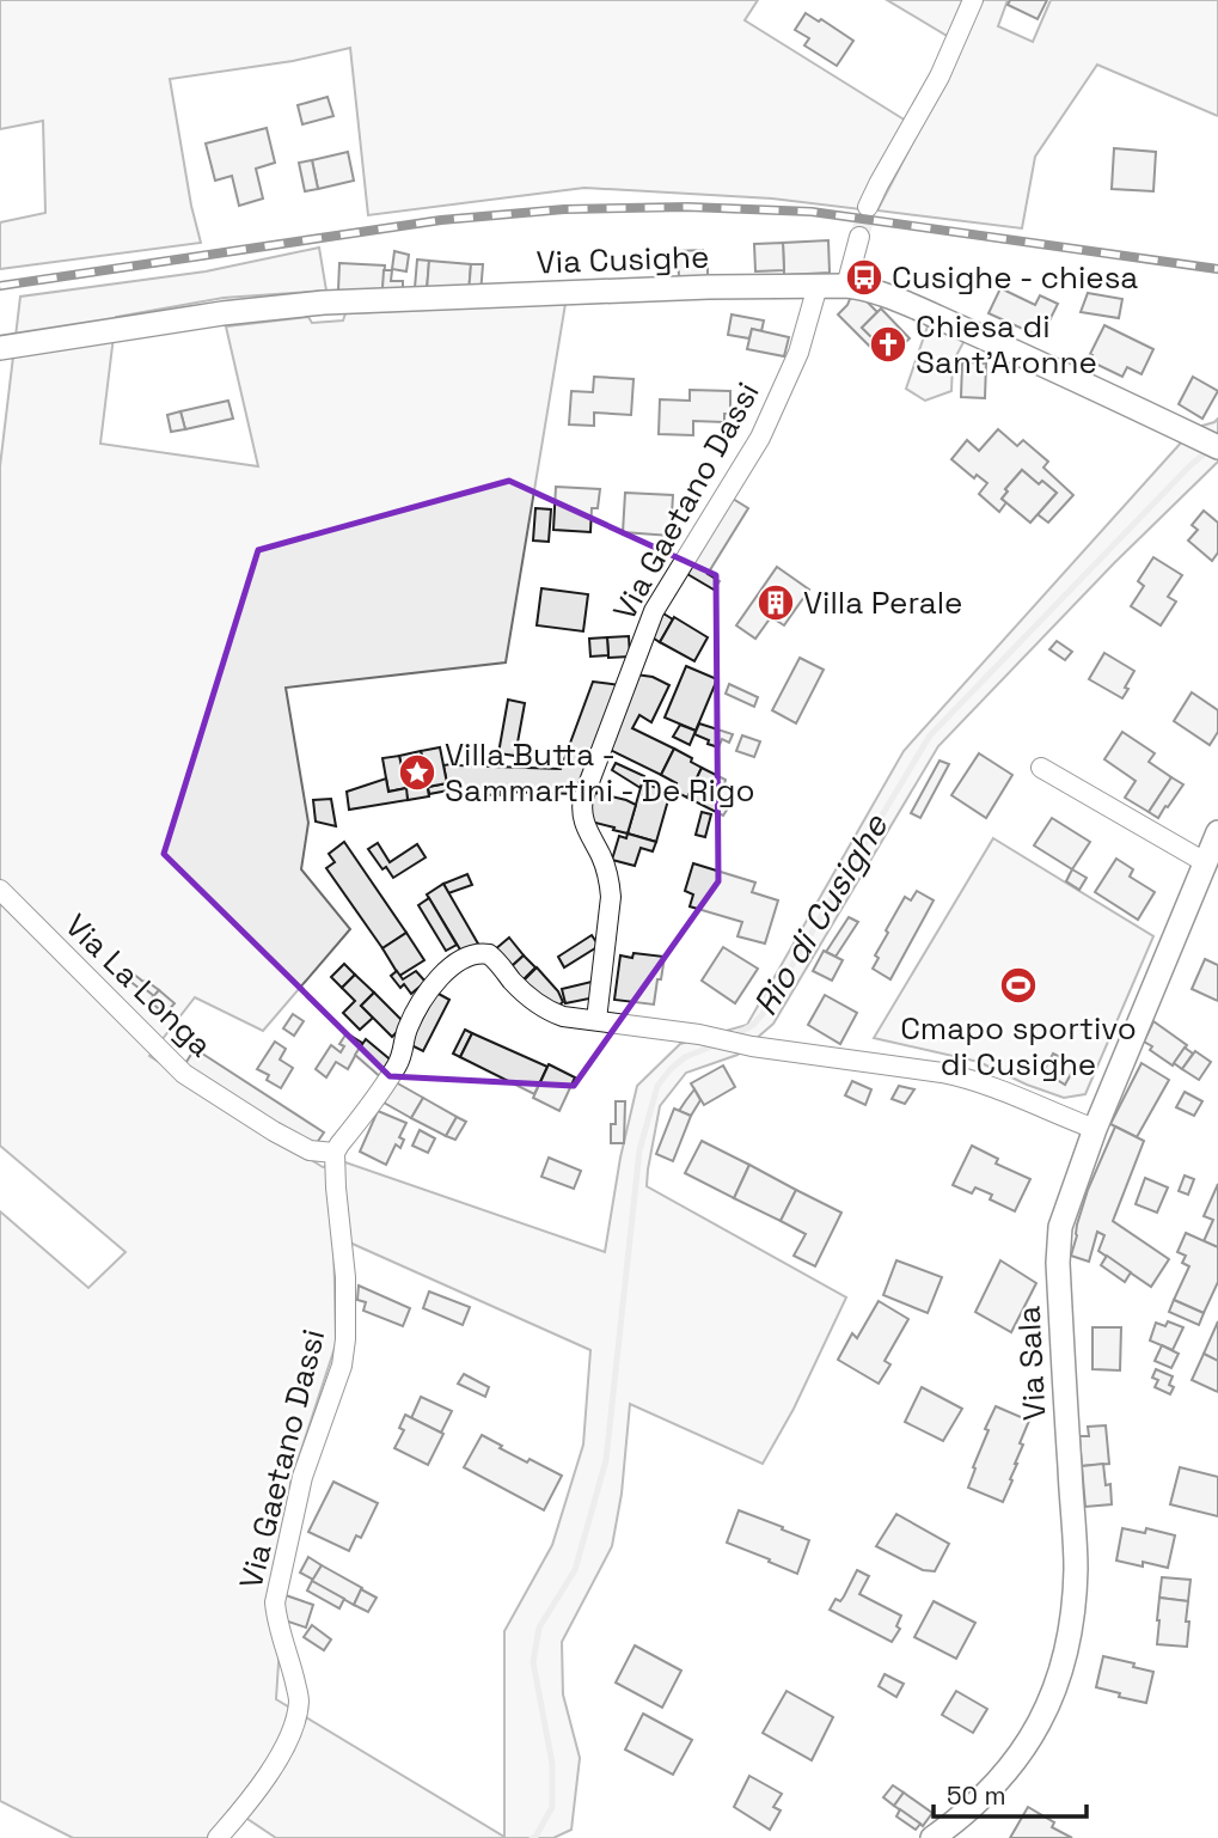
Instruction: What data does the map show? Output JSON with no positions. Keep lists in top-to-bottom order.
{
  "streets": {
    "street": [
      "Via Cusighe",
      "Via Gaetano Dassi",
      "Via La Longa",
      "Via Sala"
    ]
  },
  "crossings": [
    ["Via Cusighe", "Via Gaetano Dassi"],
    ["Via Gaetano Dassi", "Via La Longa"]
  ],
  "water": ["Rio di Cusighe"],
  "places": {
    "bus stop": ["Cusighe - chiesa"],
    "church": ["Chiesa di Sant'Aronne"],
    "building": ["Villa Perale"],
    "place": ["Villa Butta - Sammartini - De Rigo"],
    "sports": ["Cmapo sportivo di Cusighe"]
  },
  "scale_bar": "50 m"
}
